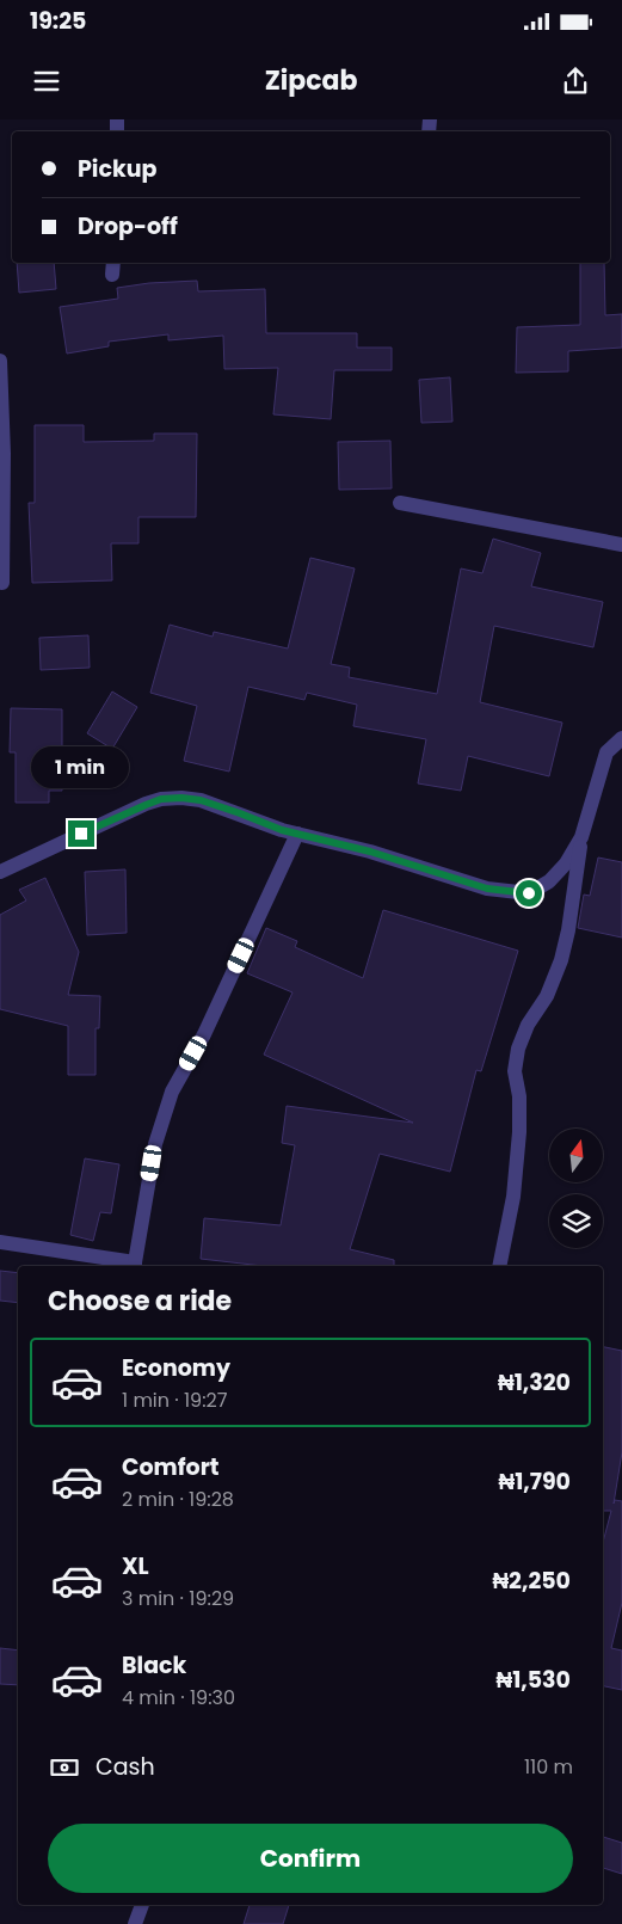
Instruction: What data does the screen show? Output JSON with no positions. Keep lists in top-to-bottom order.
{
  "north": "top",
  "page": {
    "status": "19:25",
    "header": "Zipcab",
    "banner": ["Pickup", "Drop-off"],
    "bubble": "1 min",
    "heading": "Choose a ride",
    "list": [
      {
        "name": "Economy",
        "note": "1 min · 19:27",
        "value": "₦1,320"
      },
      {
        "name": "Comfort",
        "note": "2 min · 19:28",
        "value": "₦1,790"
      },
      {
        "name": "XL",
        "note": "3 min · 19:29",
        "value": "₦2,250"
      },
      {
        "name": "Black",
        "note": "4 min · 19:30",
        "value": "₦1,530"
      }
    ],
    "pay": ["Cash", "110 m"],
    "buttons": "Confirm"
  }
}
